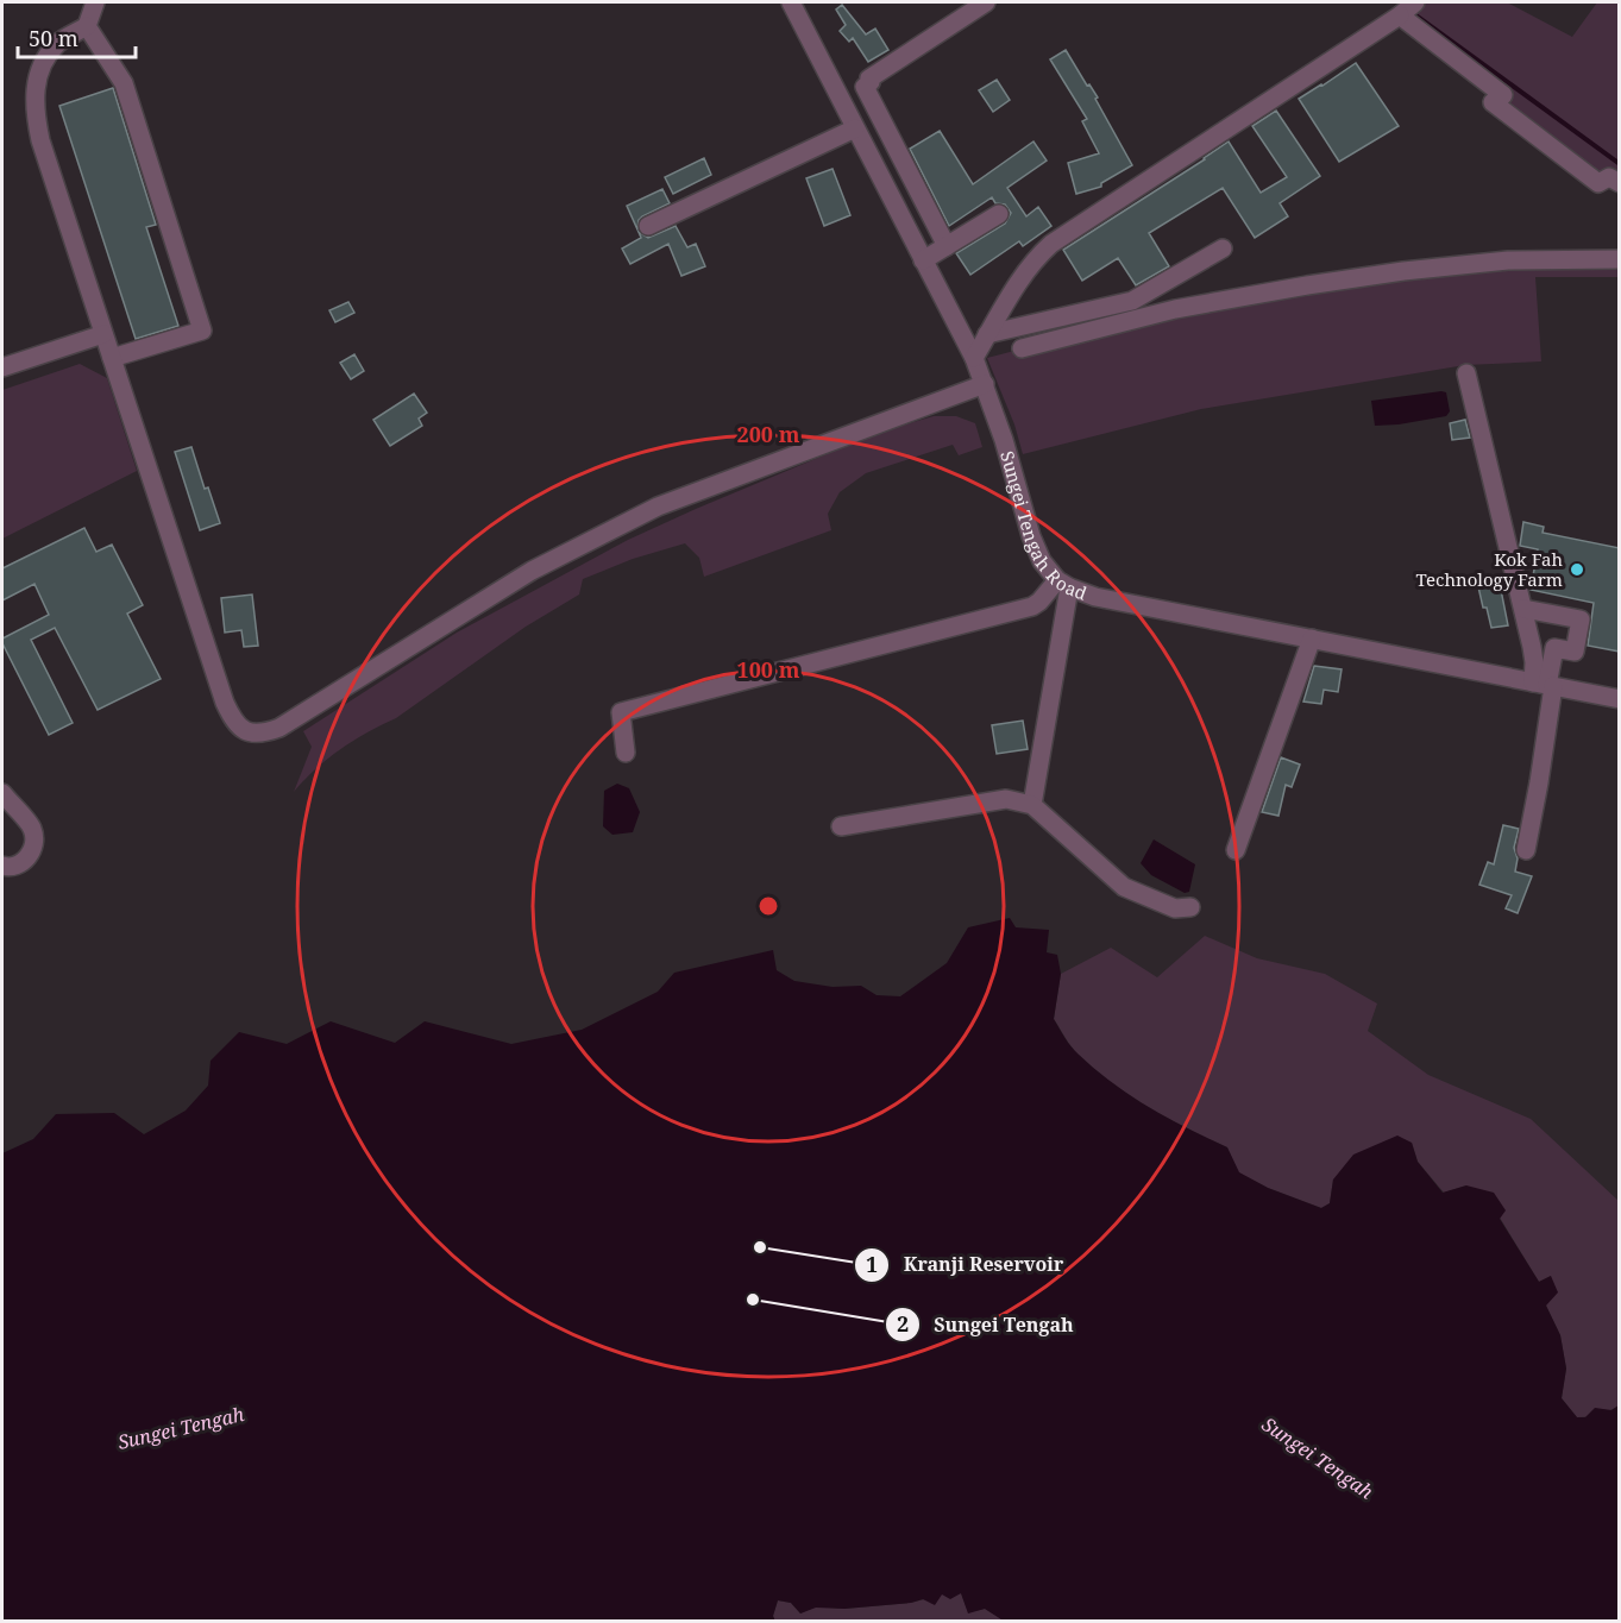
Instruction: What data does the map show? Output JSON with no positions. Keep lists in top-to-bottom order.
{
  "streets": {
    "street": ["Sungei Tengah Road"]
  },
  "water": ["Sungei Tengah"],
  "places": ["Kok Fah Technology Farm", "Kranji Reservoir", "Sungei Tengah"],
  "scale_bar": "50 m",
  "rings": ["200 m", "100 m"]
}
